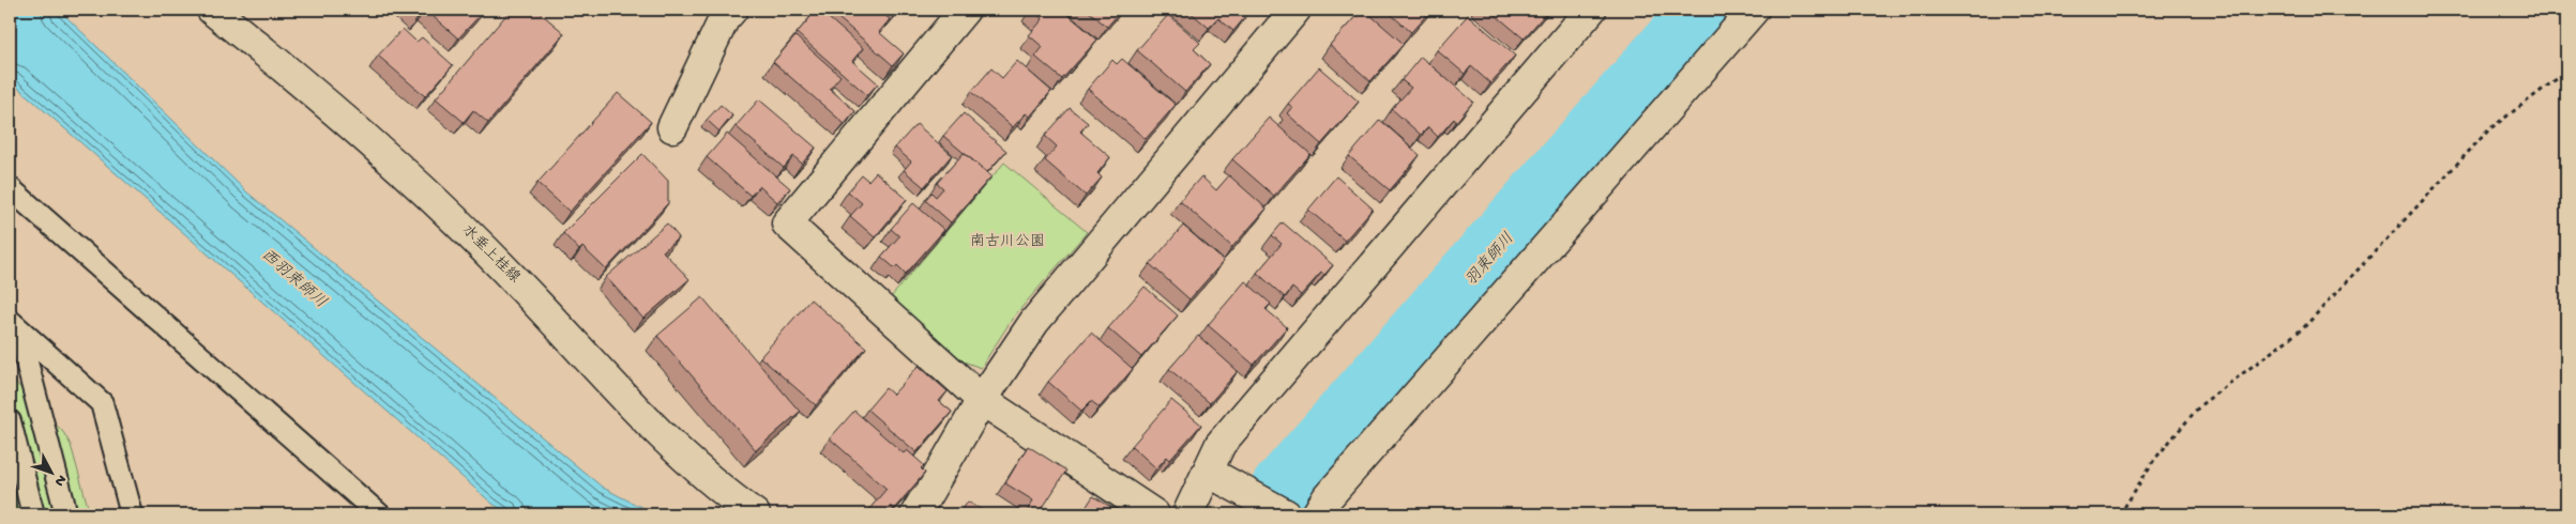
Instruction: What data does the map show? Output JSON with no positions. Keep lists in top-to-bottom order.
{
  "streets": {
    "street": ["水垂上桂線"]
  },
  "water": ["羽束師川", "西羽束師川"],
  "parks": ["南古川公園"],
  "north": "bottom right"
}
